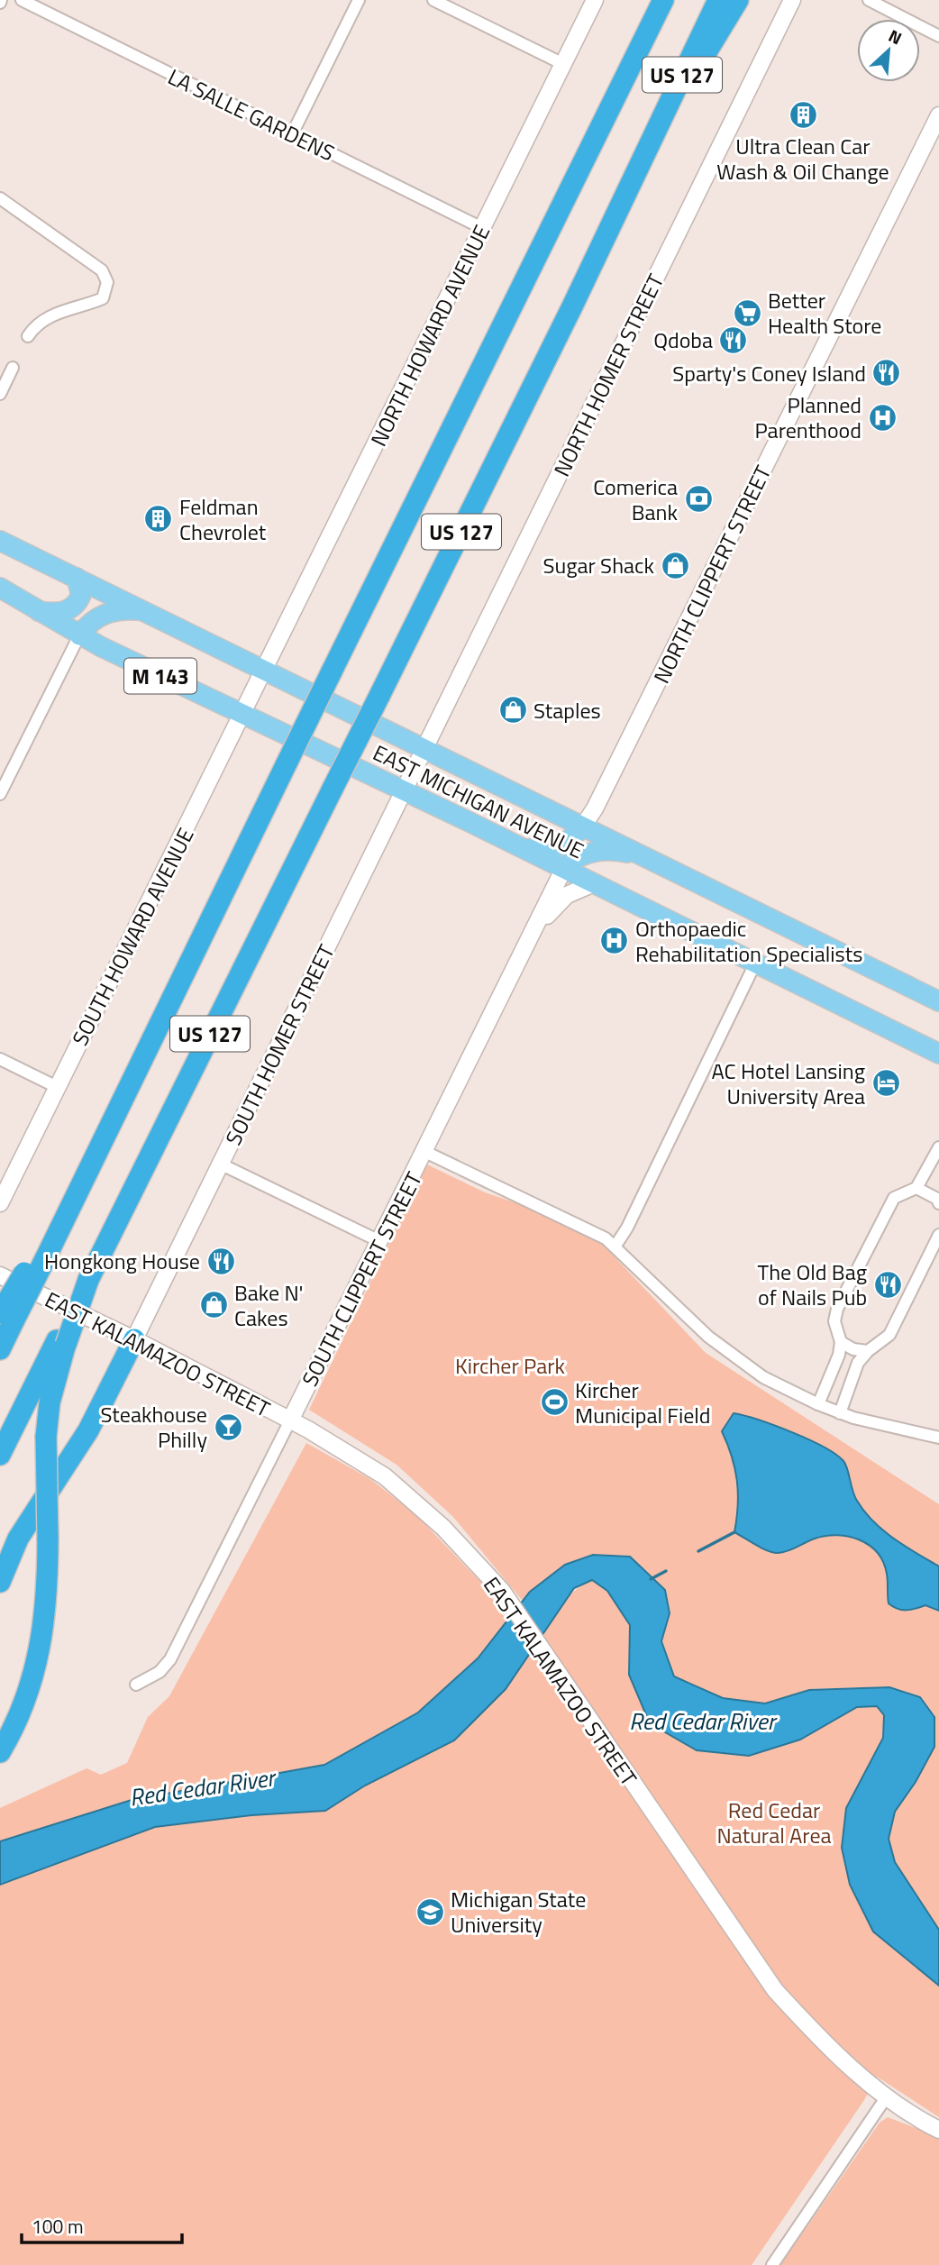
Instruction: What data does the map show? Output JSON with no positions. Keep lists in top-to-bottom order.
{
  "streets": {
    "highway": ["US 127"],
    "main road": ["M 143", "EAST MICHIGAN AVENUE"],
    "street": [
      "LA SALLE GARDENS",
      "NORTH HOWARD AVENUE",
      "NORTH HOMER STREET",
      "NORTH CLIPPERT STREET",
      "SOUTH HOWARD AVENUE",
      "SOUTH HOMER STREET",
      "SOUTH CLIPPERT STREET",
      "EAST KALAMAZOO STREET"
    ]
  },
  "crossings": [
    ["LA SALLE GARDENS", "NORTH HOWARD AVENUE"],
    ["NORTH HOWARD AVENUE", "EAST MICHIGAN AVENUE"],
    ["NORTH HOWARD AVENUE", "SOUTH HOWARD AVENUE"],
    ["NORTH HOMER STREET", "EAST MICHIGAN AVENUE"],
    ["NORTH HOMER STREET", "SOUTH HOMER STREET"],
    ["NORTH CLIPPERT STREET", "EAST MICHIGAN AVENUE"],
    ["EAST MICHIGAN AVENUE", "SOUTH HOWARD AVENUE"],
    ["EAST MICHIGAN AVENUE", "SOUTH HOMER STREET"],
    ["EAST MICHIGAN AVENUE", "SOUTH CLIPPERT STREET"],
    ["SOUTH HOMER STREET", "EAST KALAMAZOO STREET"],
    ["SOUTH CLIPPERT STREET", "EAST KALAMAZOO STREET"]
  ],
  "water": ["Red Cedar River"],
  "parks": ["Kircher Park", "Red Cedar Natural Area"],
  "places": {
    "building": ["Ultra Clean Car Wash & Oil Change", "Feldman Chevrolet"],
    "supermarket": ["Better Health Store"],
    "restaurant": [
      "Qdoba",
      "Sparty's Coney Island",
      "Hongkong House",
      "The Old Bag of Nails Pub"
    ],
    "hospital": ["Planned Parenthood", "Orthopaedic Rehabilitation Specialists"],
    "bank": ["Comerica Bank"],
    "shop": ["Sugar Shack", "Staples", "Bake N' Cakes"],
    "hotel": ["AC Hotel Lansing University Area"],
    "sports": ["Kircher Municipal Field"],
    "bar": ["Steakhouse Philly"],
    "school or university": ["Michigan State University"]
  },
  "scale_bar": "100 m",
  "north": "top right"
}
